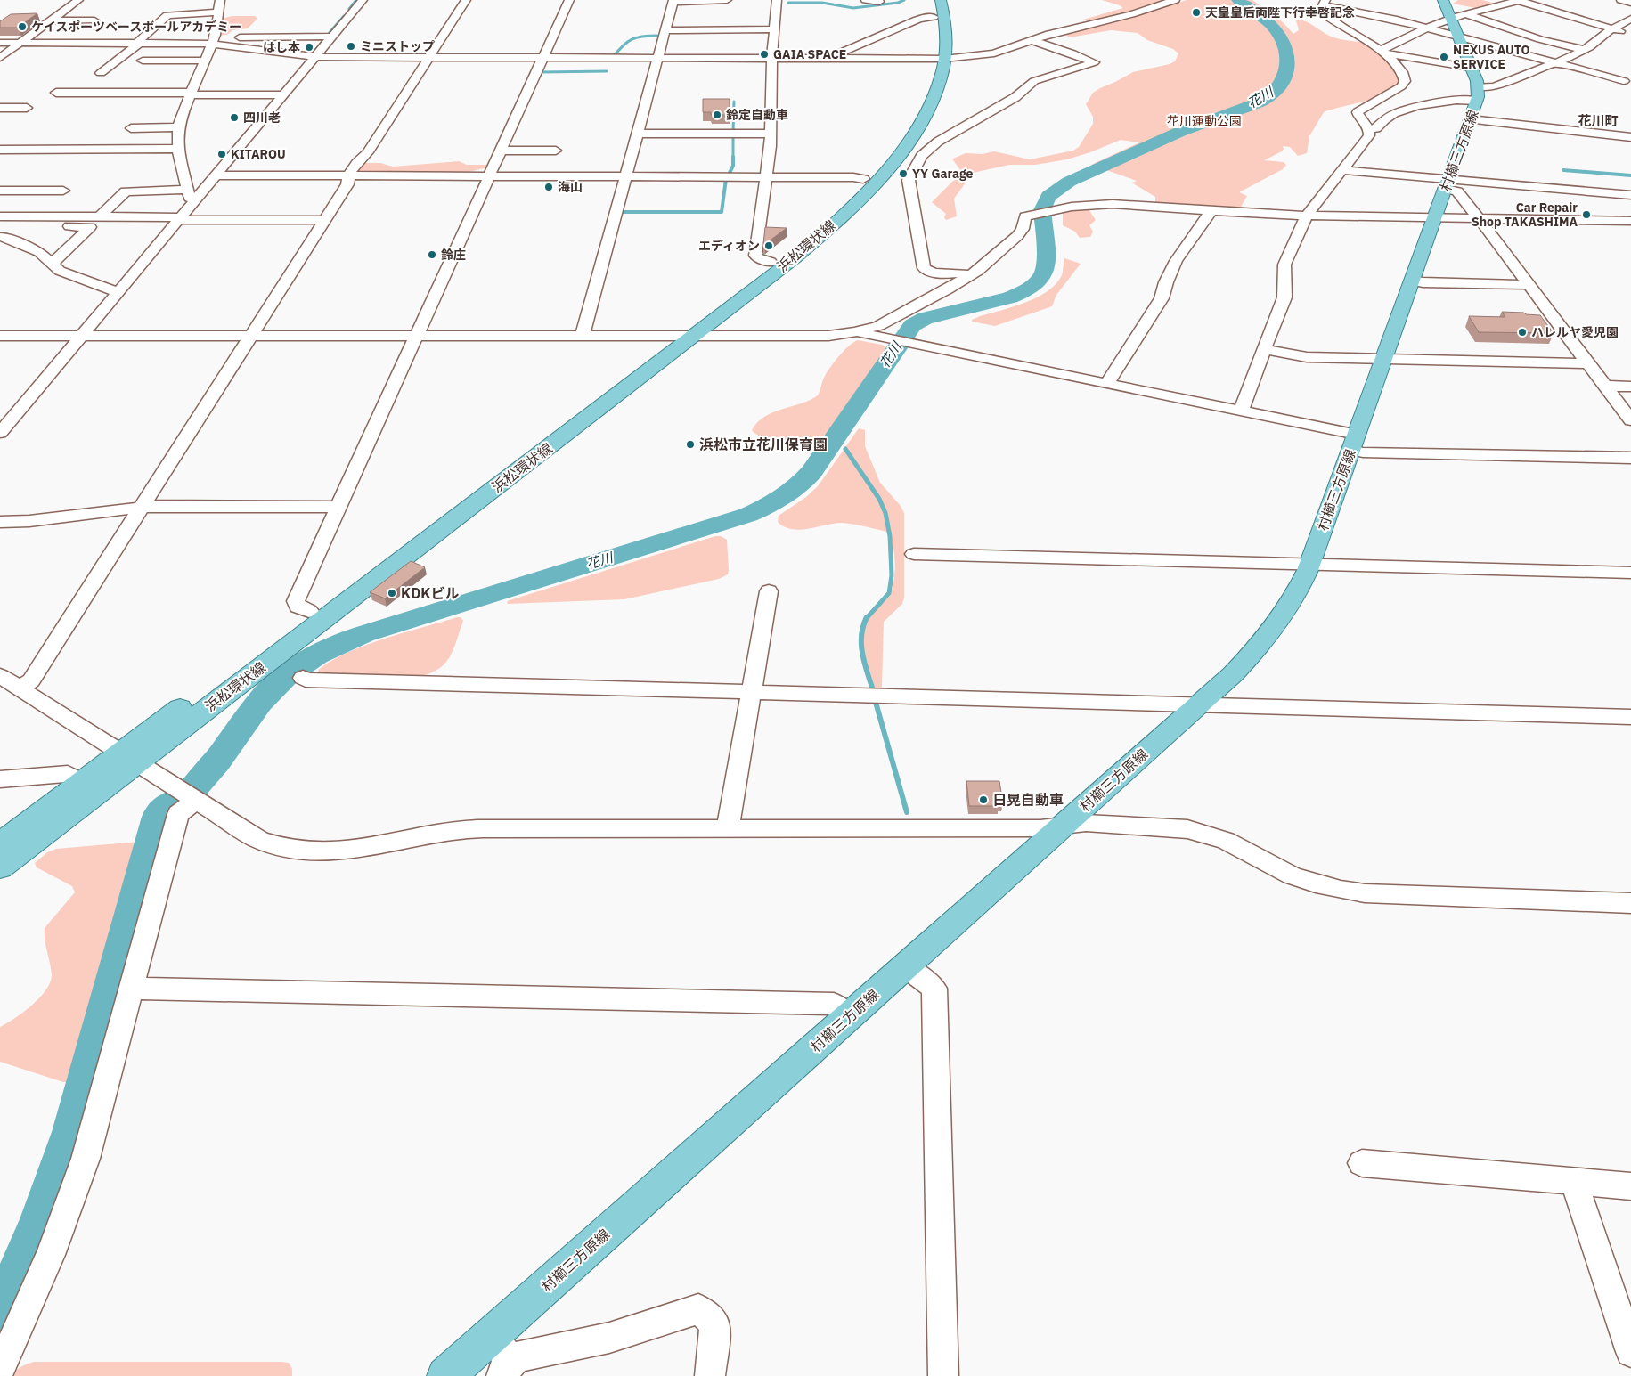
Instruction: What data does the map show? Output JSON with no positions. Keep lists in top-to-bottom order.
{
  "streets": {
    "main road": ["村櫛三方原線", "浜松環状線"]
  },
  "districts": ["花川町"],
  "water": ["花川"],
  "parks": ["花川運動公園"],
  "places": [
    "天皇皇后両陛下行幸啓記念",
    "ケイスポーツベースボールアカデミー",
    "ミニストップ",
    "はし本",
    "GAIA SPACE",
    "NEXUS AUTO SERVICE",
    "鈴定自動車",
    "四川老",
    "KITAROU",
    "YY Garage",
    "海山",
    "Car Repair Shop TAKASHIMA",
    "エディオン",
    "鈴庄",
    "ハレルヤ愛児園",
    "浜松市立花川保育園",
    "KDKビル",
    "日晃自動車"
  ]
}
